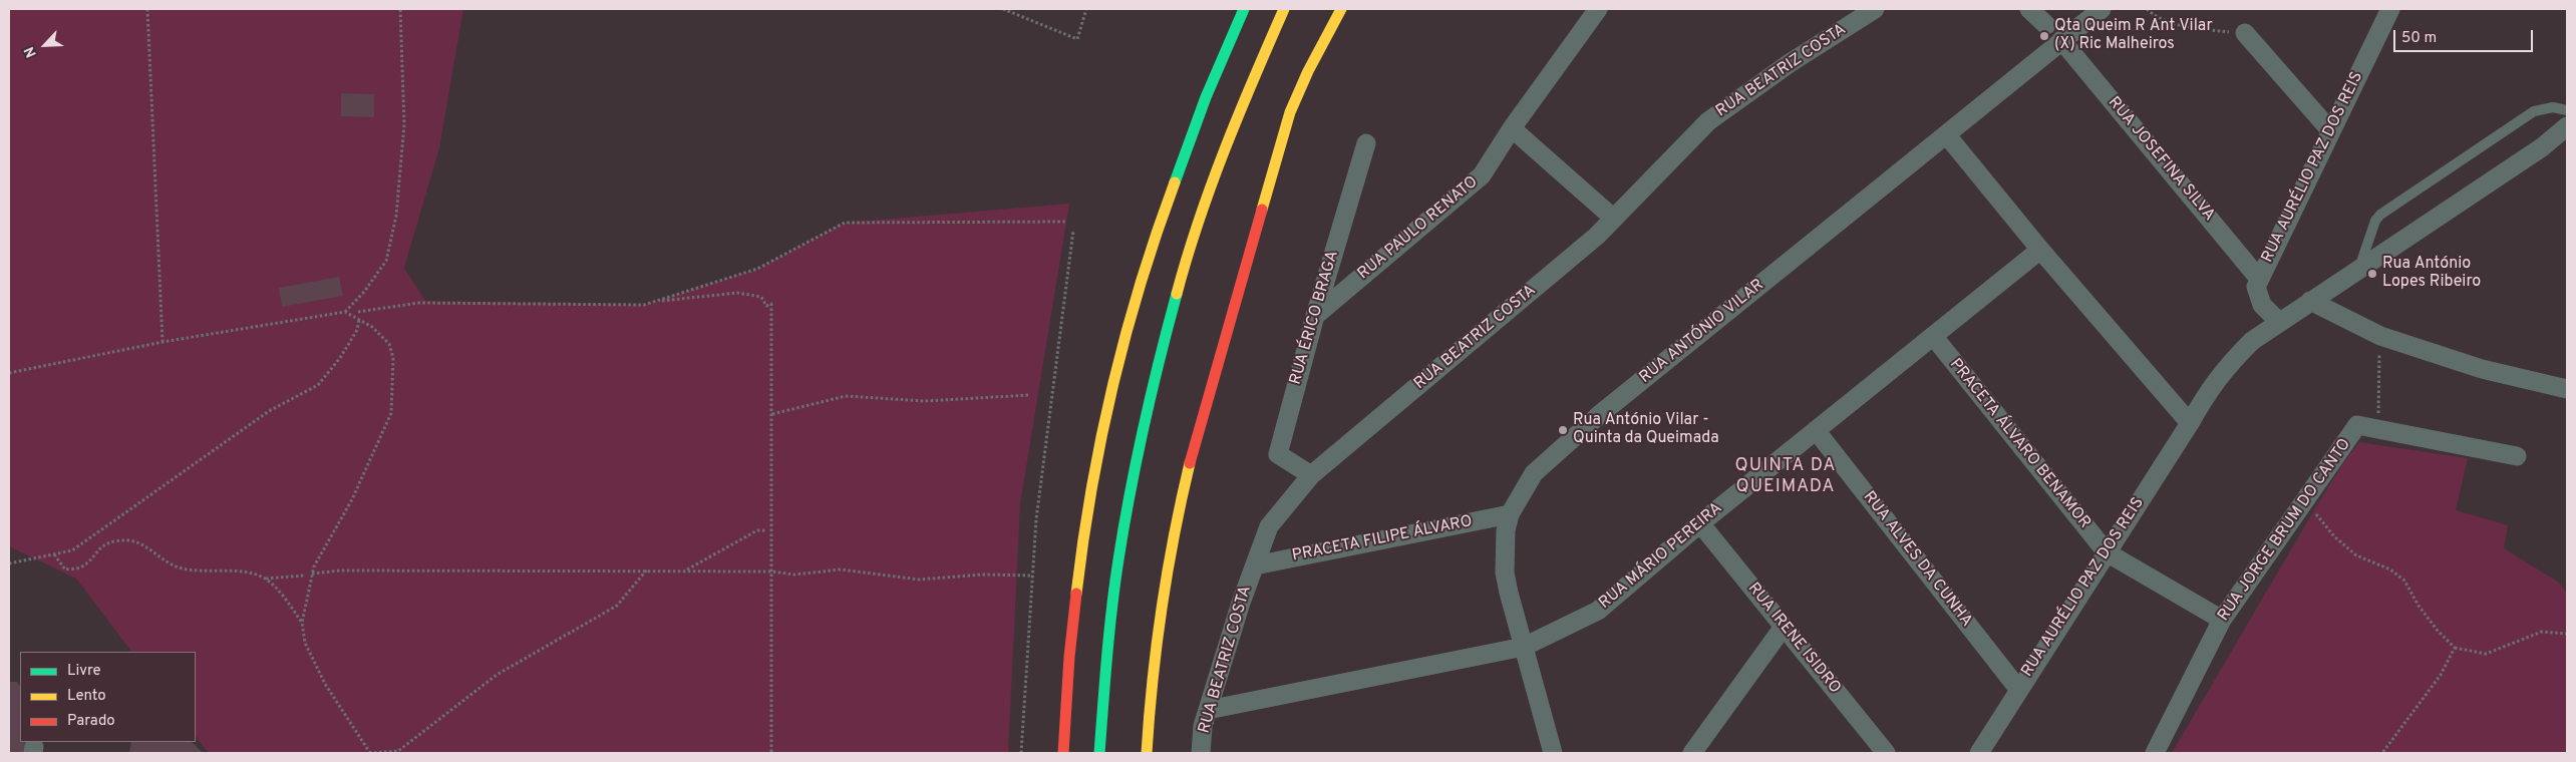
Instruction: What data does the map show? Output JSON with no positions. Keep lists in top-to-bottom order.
{
  "streets": {
    "street": [
      "RUA BEATRIZ COSTA",
      "RUA JOSEFINA SILVA",
      "RUA AURÉLIO PAZ DOS REIS",
      "RUA PAULO RENATO",
      "RUA ÉRICO BRAGA",
      "RUA ANTÓNIO VILAR",
      "PRACETA ÁLVARO BENAMOR",
      "RUA JORGE BRUM DO CANTO",
      "PRACETA FILIPE ÁLVARO",
      "RUA MÁRIO PEREIRA",
      "RUA ALVES DA CUNHA",
      "RUA IRENE ISIDRO"
    ]
  },
  "crossings": [
    ["RUA BEATRIZ COSTA", "RUA ÉRICO BRAGA"],
    ["RUA BEATRIZ COSTA", "PRACETA FILIPE ÁLVARO"],
    ["RUA BEATRIZ COSTA", "RUA MÁRIO PEREIRA"],
    ["RUA JOSEFINA SILVA", "RUA AURÉLIO PAZ DOS REIS"],
    ["RUA JOSEFINA SILVA", "RUA ANTÓNIO VILAR"],
    ["RUA AURÉLIO PAZ DOS REIS", "PRACETA ÁLVARO BENAMOR"],
    ["RUA AURÉLIO PAZ DOS REIS", "RUA ALVES DA CUNHA"],
    ["RUA PAULO RENATO", "RUA ÉRICO BRAGA"],
    ["RUA ANTÓNIO VILAR", "PRACETA FILIPE ÁLVARO"],
    ["RUA ANTÓNIO VILAR", "RUA MÁRIO PEREIRA"],
    ["PRACETA ÁLVARO BENAMOR", "RUA MÁRIO PEREIRA"],
    ["RUA MÁRIO PEREIRA", "RUA ALVES DA CUNHA"],
    ["RUA MÁRIO PEREIRA", "RUA IRENE ISIDRO"]
  ],
  "districts": ["QUINTA DA QUEIMADA"],
  "places": ["Qta Queim R Ant Vilar (X) Ric Malheiros", "Rua António Lopes Ribeiro", "Rua António Vilar - Quinta da Queimada"],
  "legend": ["Livre", "Lento", "Parado"],
  "scale_bar": "50 m",
  "north": "bottom left"
}
